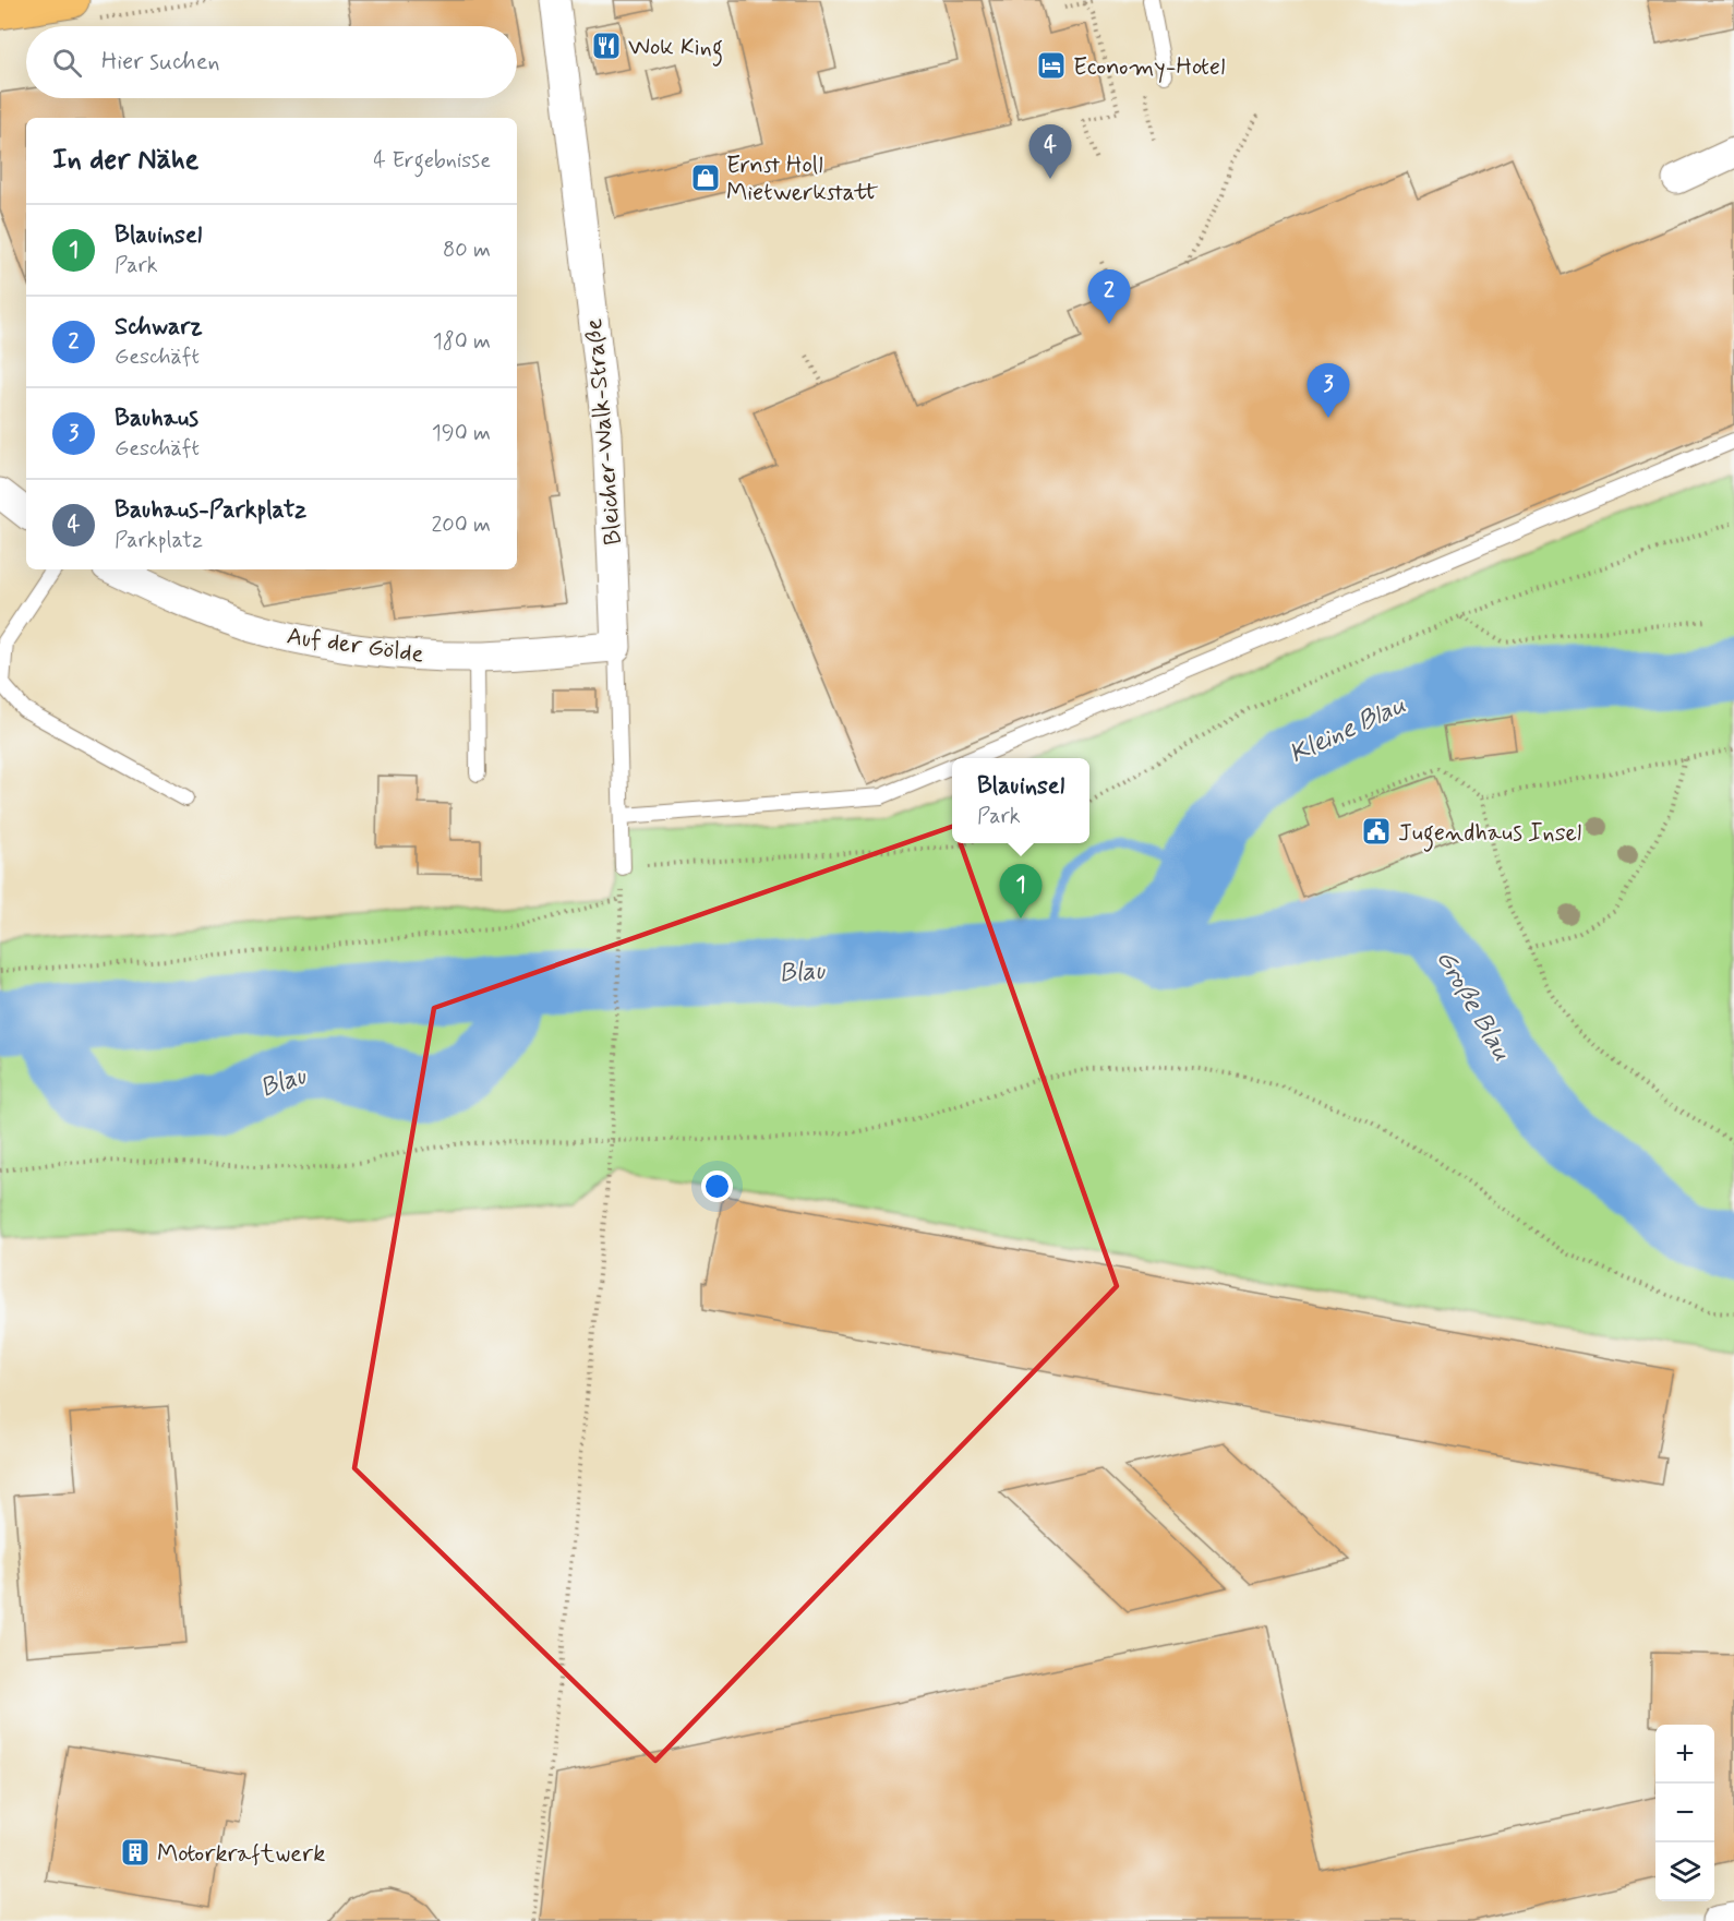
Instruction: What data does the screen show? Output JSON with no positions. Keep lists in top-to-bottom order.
{
  "streets": {
    "street": ["Bleicher-Walk-Straße", "Auf der Gölde"]
  },
  "crossings": [
    ["Bleicher-Walk-Straße", "Auf der Gölde"]
  ],
  "water": ["Kleine Blau", "Blau", "Große Blau"],
  "places": {
    "restaurant": ["Wok King"],
    "hotel": ["Economy-Hotel"],
    "shop": ["Ernst Holl Mietwerkstatt"],
    "public building": ["Jugendhaus Insel"],
    "building": ["Motorkraftwerk"]
  },
  "page": {
    "search": "Hier suchen",
    "heading": ["In der Nähe", "4 Ergebnisse"],
    "pins": [
      "4",
      "2",
      "3",
      "1"
    ],
    "list": [
      {
        "mark": "1",
        "name": "Blauinsel",
        "note": "Park",
        "value": "80 m"
      },
      {
        "mark": "2",
        "name": "Schwarz",
        "note": "Geschäft",
        "value": "180 m"
      },
      {
        "mark": "3",
        "name": "Bauhaus",
        "note": "Geschäft",
        "value": "190 m"
      },
      {
        "mark": "4",
        "name": "Bauhaus-Parkplatz",
        "note": "Parkplatz",
        "value": "200 m"
      }
    ],
    "popup": ["Blauinsel", "Park"],
    "map_buttons": ["+", "−"]
  }
}
